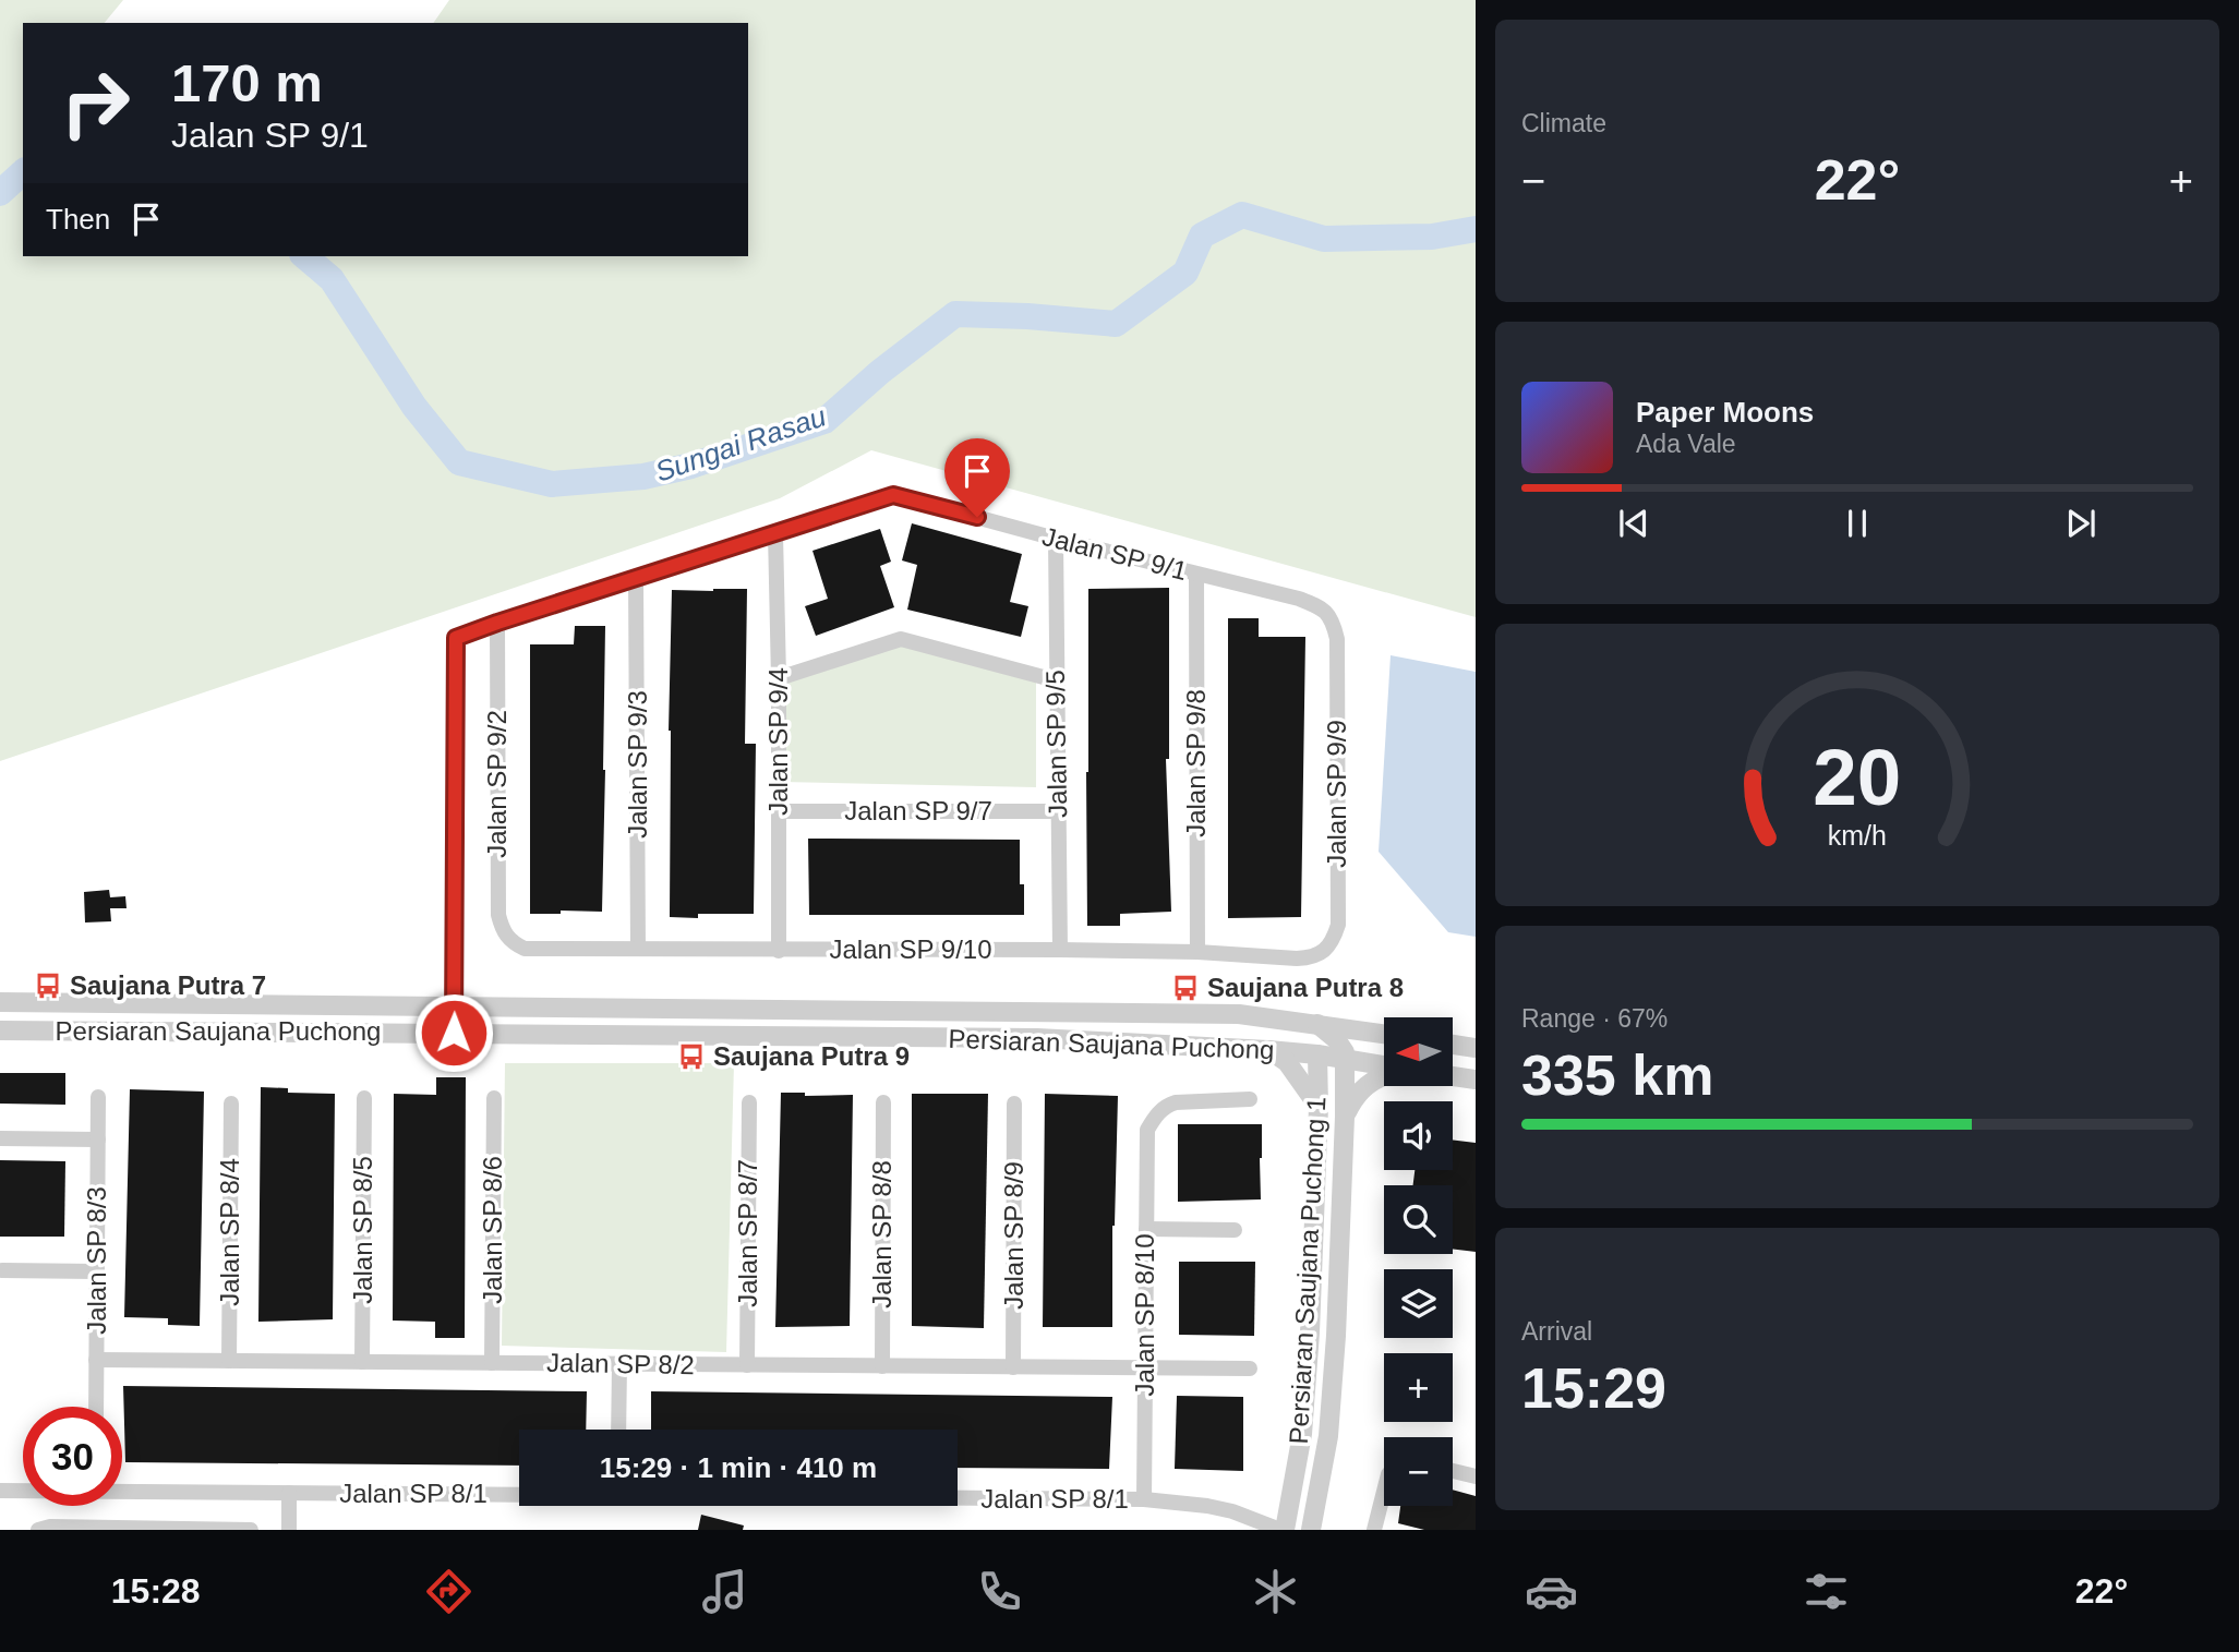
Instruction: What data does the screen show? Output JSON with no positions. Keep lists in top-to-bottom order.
{
  "streets": {
    "street": [
      "Jalan SP 9/1",
      "Jalan SP 9/4",
      "Jalan SP 9/5",
      "Jalan SP 9/8",
      "Jalan SP 9/3",
      "Jalan SP 9/2",
      "Jalan SP 9/9",
      "Jalan SP 9/7",
      "Jalan SP 9/10",
      "Persiaran Saujana Puchong",
      "Jalan SP 8/5",
      "Jalan SP 8/6",
      "Jalan SP 8/4",
      "Jalan SP 8/7",
      "Jalan SP 8/8",
      "Jalan SP 8/9",
      "Jalan SP 8/3",
      "Persiaran Saujana Puchong 1",
      "Jalan SP 8/10",
      "Jalan SP 8/2",
      "Jalan SP 8/1"
    ]
  },
  "crossings": [
    ["Jalan SP 9/1", "Jalan SP 9/4"],
    ["Jalan SP 9/1", "Jalan SP 9/5"],
    ["Jalan SP 9/1", "Jalan SP 9/8"],
    ["Jalan SP 9/1", "Jalan SP 9/3"],
    ["Jalan SP 9/1", "Jalan SP 9/2"],
    ["Jalan SP 9/1", "Jalan SP 9/9"],
    ["Jalan SP 9/1", "Persiaran Saujana Puchong"],
    ["Jalan SP 9/4", "Jalan SP 9/7"],
    ["Jalan SP 9/4", "Jalan SP 9/10"],
    ["Jalan SP 9/5", "Jalan SP 9/7"],
    ["Jalan SP 9/5", "Jalan SP 9/10"],
    ["Jalan SP 9/8", "Jalan SP 9/10"],
    ["Jalan SP 9/3", "Jalan SP 9/10"],
    ["Jalan SP 9/2", "Jalan SP 9/10"],
    ["Jalan SP 9/9", "Jalan SP 9/10"],
    ["Persiaran Saujana Puchong", "Persiaran Saujana Puchong 1"],
    ["Jalan SP 8/5", "Jalan SP 8/2"],
    ["Jalan SP 8/6", "Jalan SP 8/2"],
    ["Jalan SP 8/4", "Jalan SP 8/2"],
    ["Jalan SP 8/7", "Jalan SP 8/2"],
    ["Jalan SP 8/8", "Jalan SP 8/2"],
    ["Jalan SP 8/9", "Jalan SP 8/2"],
    ["Jalan SP 8/3", "Jalan SP 8/2"],
    ["Persiaran Saujana Puchong 1", "Jalan SP 8/1"],
    ["Jalan SP 8/10", "Jalan SP 8/2"],
    ["Jalan SP 8/10", "Jalan SP 8/1"]
  ],
  "water": ["Sungai Rasau"],
  "places": {
    "bus stop": ["Saujana Putra 7", "Saujana Putra 8", "Saujana Putra 9"]
  },
  "north": "left",
  "page": {
    "tile": [
      "Climate",
      ["Range · 67%", "335 km"],
      ["Arrival", "15:29"]
    ],
    "turn": ["170 m", "Jalan SP 9/1"],
    "heat": ["−", "22°", "+"],
    "then": "Then",
    "song": ["Paper Moons", "Ada Vale"],
    "map_buttons": ["+", "−"],
    "limit": "30",
    "trip": "15:29 · 1 min · 410 m",
    "tabs": ["15:28", "22°"],
    "gauge": ["20", "km/h"]
  }
}
